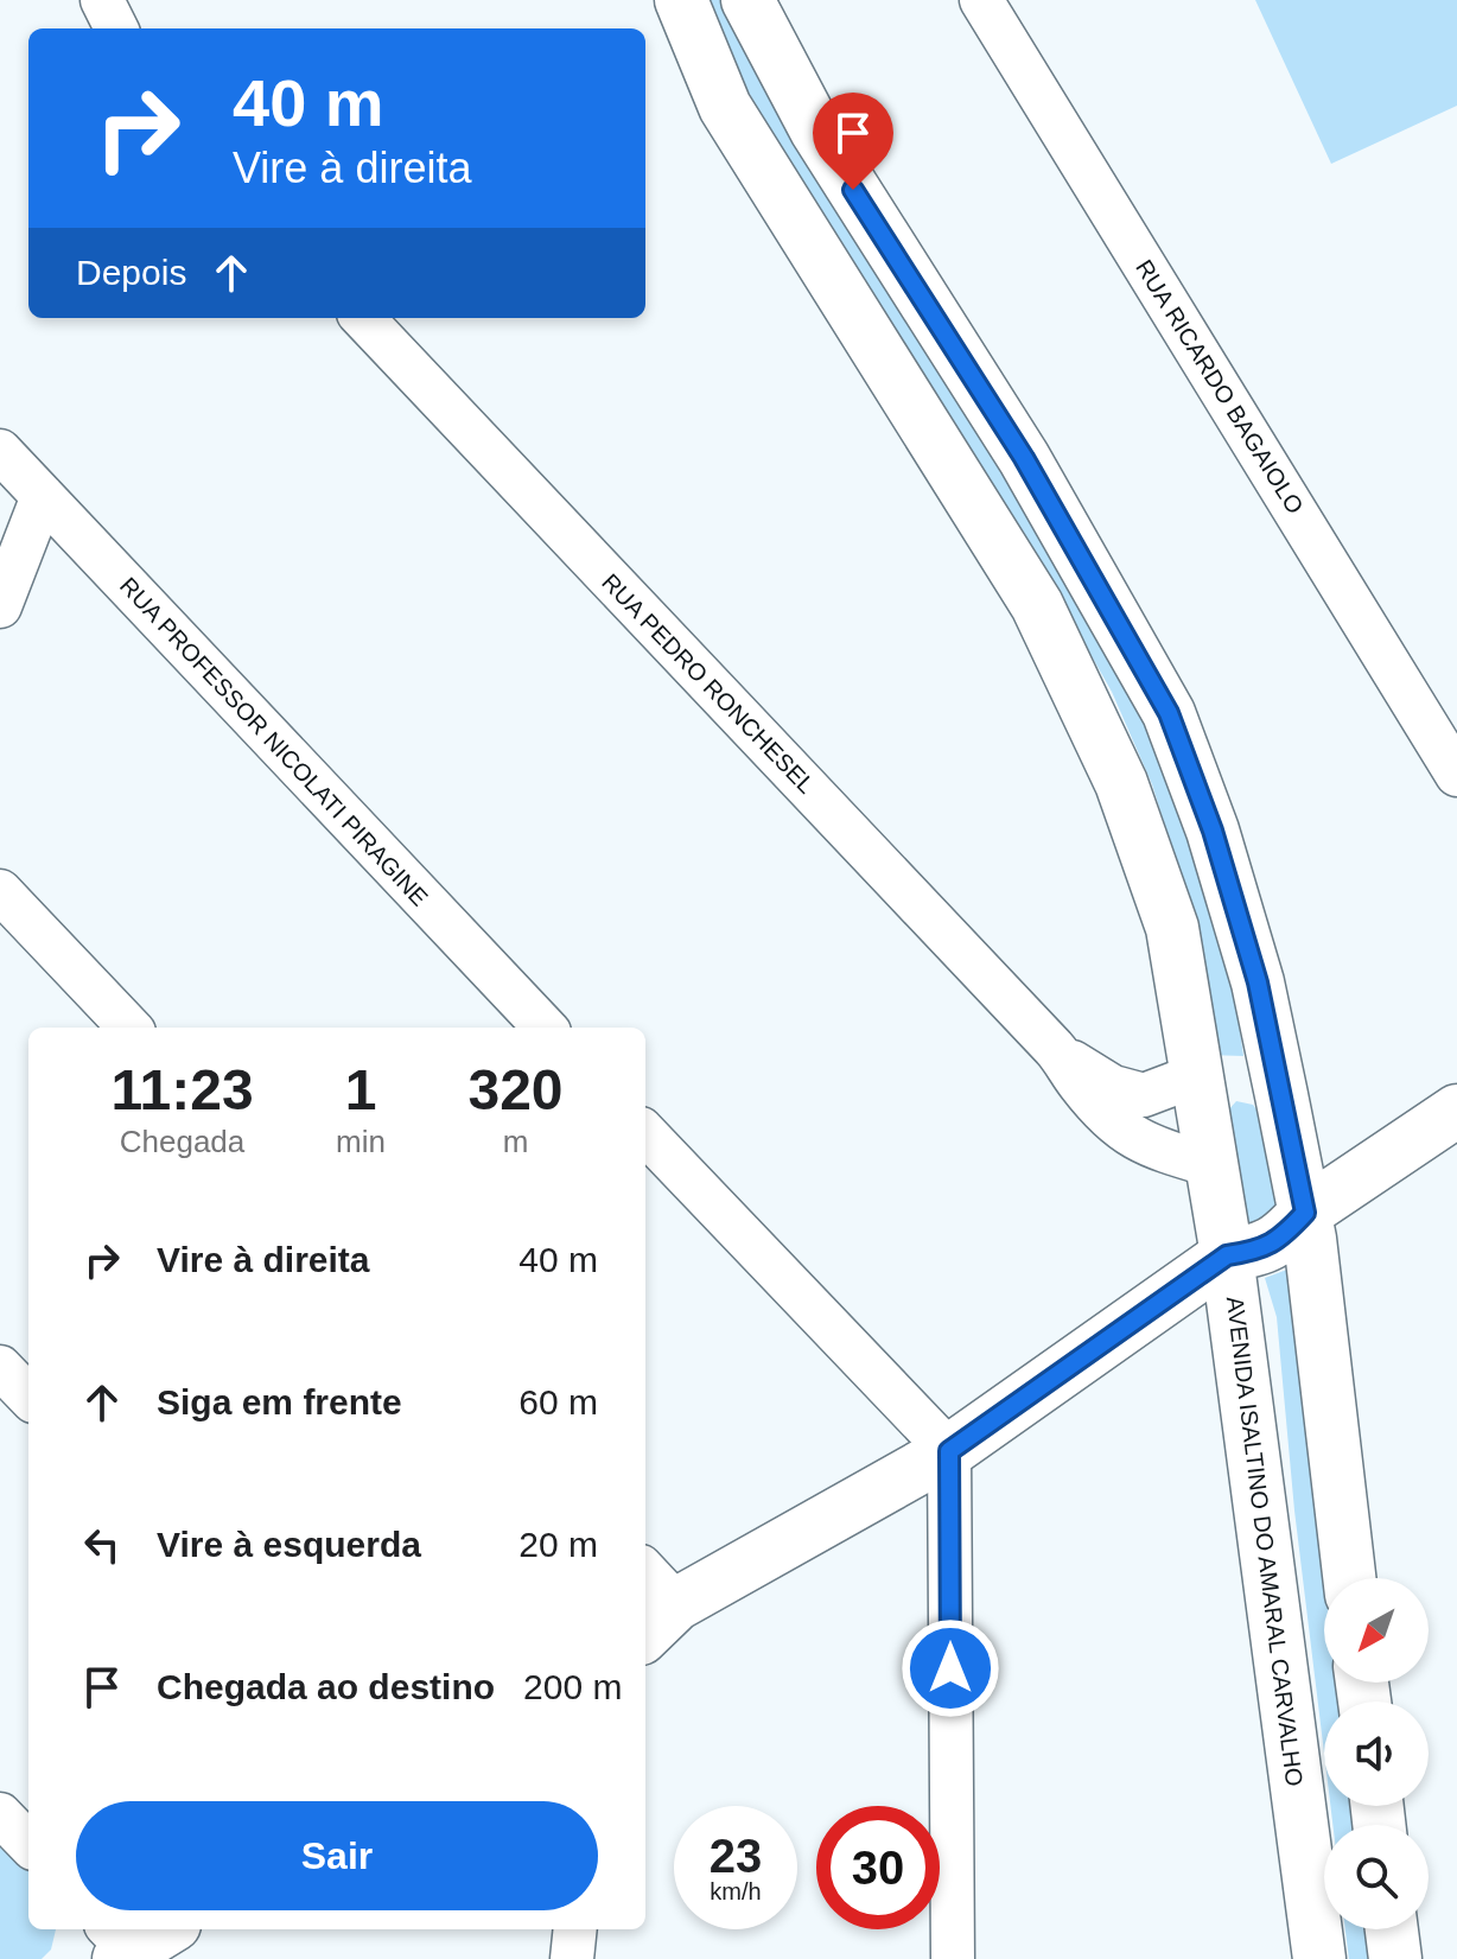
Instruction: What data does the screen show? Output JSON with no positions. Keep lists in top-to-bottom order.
{
  "streets": {
    "main road": ["AVENIDA ISALTINO DO AMARAL CARVALHO"],
    "street": ["RUA RICARDO BAGAIOLO", "RUA PEDRO RONCHESEL", "RUA PROFESSOR NICOLATI PIRAGINE"]
  },
  "crossings": [
    ["RUA PEDRO RONCHESEL", "AVENIDA ISALTINO DO AMARAL CARVALHO"]
  ],
  "north": "bottom left",
  "page": {
    "turn": ["40 m", "Vire à direita"],
    "then": "Depois",
    "eta": [
      "11:23",
      "Chegada",
      "1",
      "min",
      "320",
      "m"
    ],
    "list": [
      {
        "name": "Vire à direita",
        "value": "40 m"
      },
      {
        "name": "Siga em frente",
        "value": "60 m"
      },
      {
        "name": "Vire à esquerda",
        "value": "20 m"
      },
      {
        "name": "Chegada ao destino",
        "value": "200 m"
      }
    ],
    "buttons": "Sair",
    "speed": "23 km/h",
    "limit": "30"
  }
}
